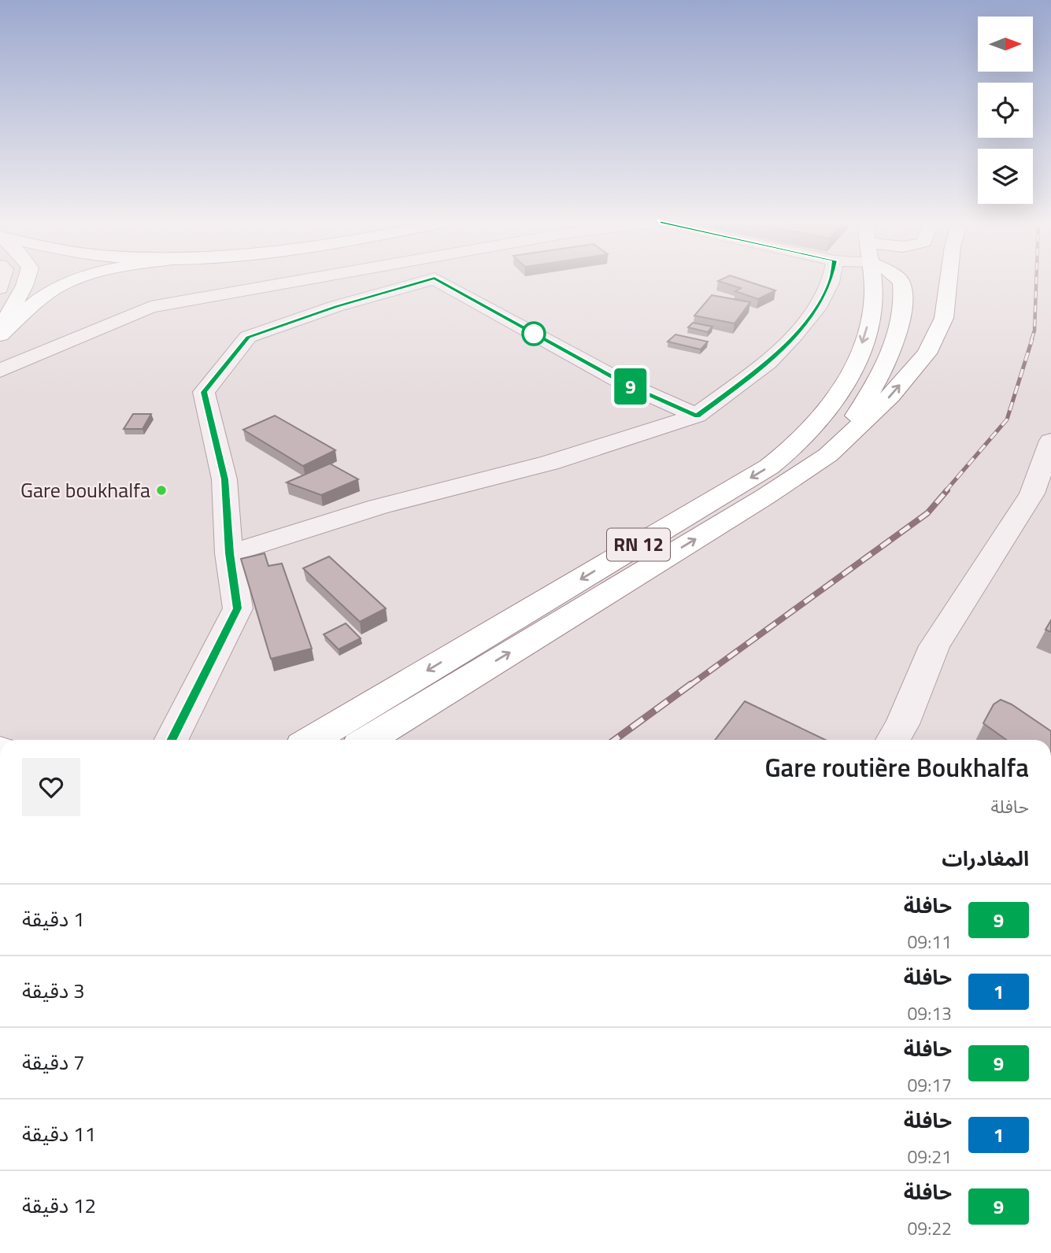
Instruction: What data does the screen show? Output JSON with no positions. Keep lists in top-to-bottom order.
{
  "streets": {
    "main road": ["RN 12"]
  },
  "places": ["Gare boukhalfa"],
  "lines": ["bus line 9"],
  "north": "right",
  "page": {
    "on_map": "9",
    "heading": [
      ["Gare routière Boukhalfa", "حافلة"],
      "المغادرات"
    ],
    "list": [
      {
        "mark": "9",
        "name": "حافلة",
        "note": "09:11",
        "value": "1 دقيقة"
      },
      {
        "mark": "1",
        "name": "حافلة",
        "note": "09:13",
        "value": "3 دقيقة"
      },
      {
        "mark": "9",
        "name": "حافلة",
        "note": "09:17",
        "value": "7 دقيقة"
      },
      {
        "mark": "1",
        "name": "حافلة",
        "note": "09:21",
        "value": "11 دقيقة"
      },
      {
        "mark": "9",
        "name": "حافلة",
        "note": "09:22",
        "value": "12 دقيقة"
      }
    ]
  }
}
